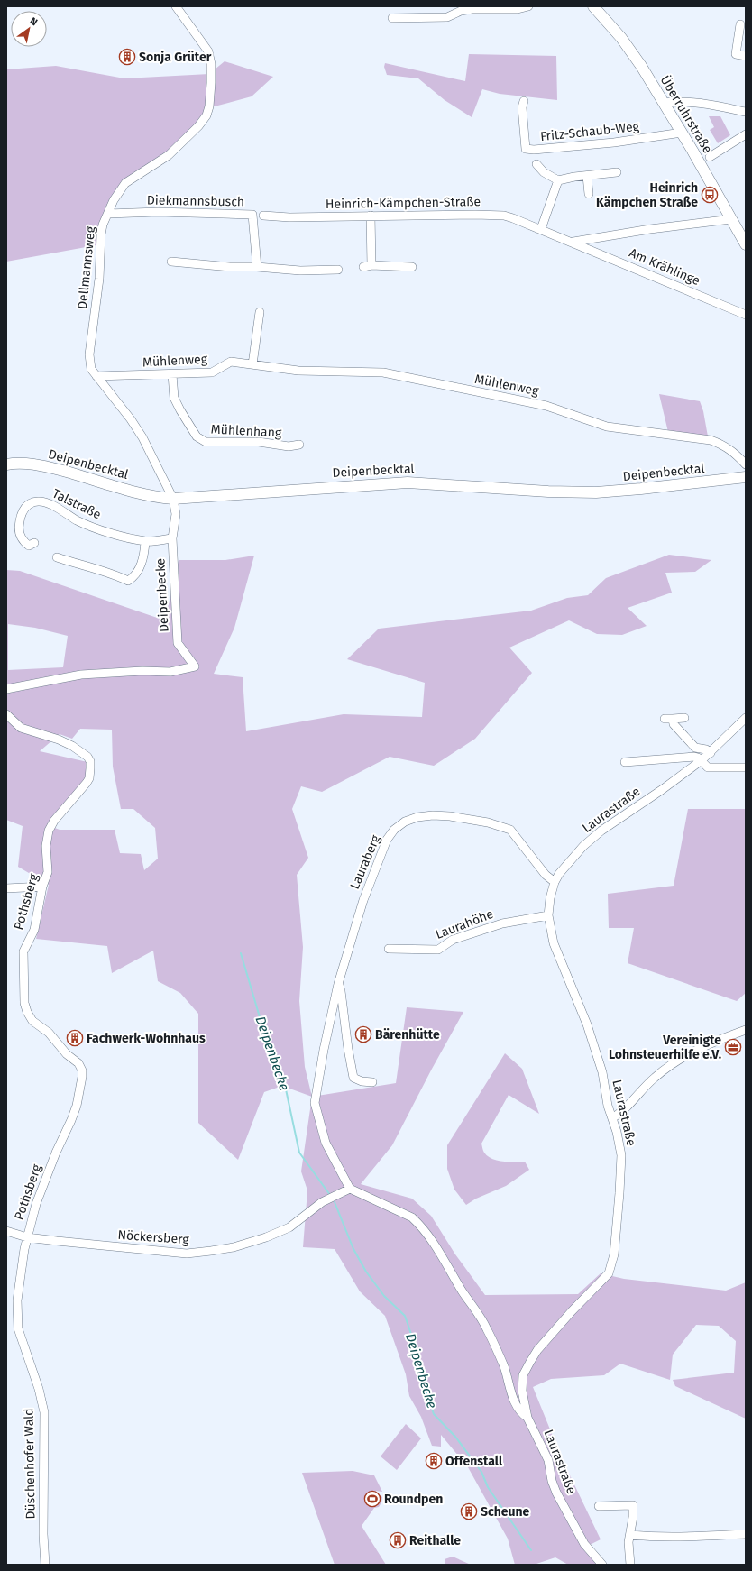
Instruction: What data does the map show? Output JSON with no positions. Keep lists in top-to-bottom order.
{
  "streets": {
    "main road": ["Überruhrstraße", "Deipenbecktal"],
    "street": [
      "Fritz-Schaub-Weg",
      "Diekmannsbusch",
      "Heinrich-Kämpchen-Straße",
      "Am Krählinge",
      "Dellmannsweg",
      "Mühlenweg",
      "Mühlenhang",
      "Talstraße",
      "Deipenbecke",
      "Laurastraße",
      "Lauraberg",
      "Pothsberg",
      "Laurahöhe",
      "Nöckersberg",
      "Düschenhofer Wald"
    ]
  },
  "crossings": [
    ["Überruhrstraße", "Fritz-Schaub-Weg"],
    ["Diekmannsbusch", "Dellmannsweg"],
    ["Heinrich-Kämpchen-Straße", "Am Krählinge"],
    ["Dellmannsweg", "Mühlenweg"],
    ["Dellmannsweg", "Deipenbecktal"],
    ["Mühlenweg", "Mühlenhang"],
    ["Talstraße", "Deipenbecke"],
    ["Laurastraße", "Lauraberg"],
    ["Laurastraße", "Laurahöhe"],
    ["Lauraberg", "Nöckersberg"],
    ["Pothsberg", "Nöckersberg"],
    ["Pothsberg", "Düschenhofer Wald"],
    ["Nöckersberg", "Düschenhofer Wald"]
  ],
  "water": ["Deipenbecke"],
  "places": {
    "building": [
      "Sonja Grüter",
      "Bärenhütte",
      "Fachwerk-Wohnhaus",
      "Offenstall",
      "Scheune",
      "Reithalle"
    ],
    "bus stop": ["Heinrich Kämpchen Straße"],
    "office": ["Vereinigte Lohnsteuerhilfe e.V."],
    "sports": ["Roundpen"]
  },
  "north": "top right"
}
